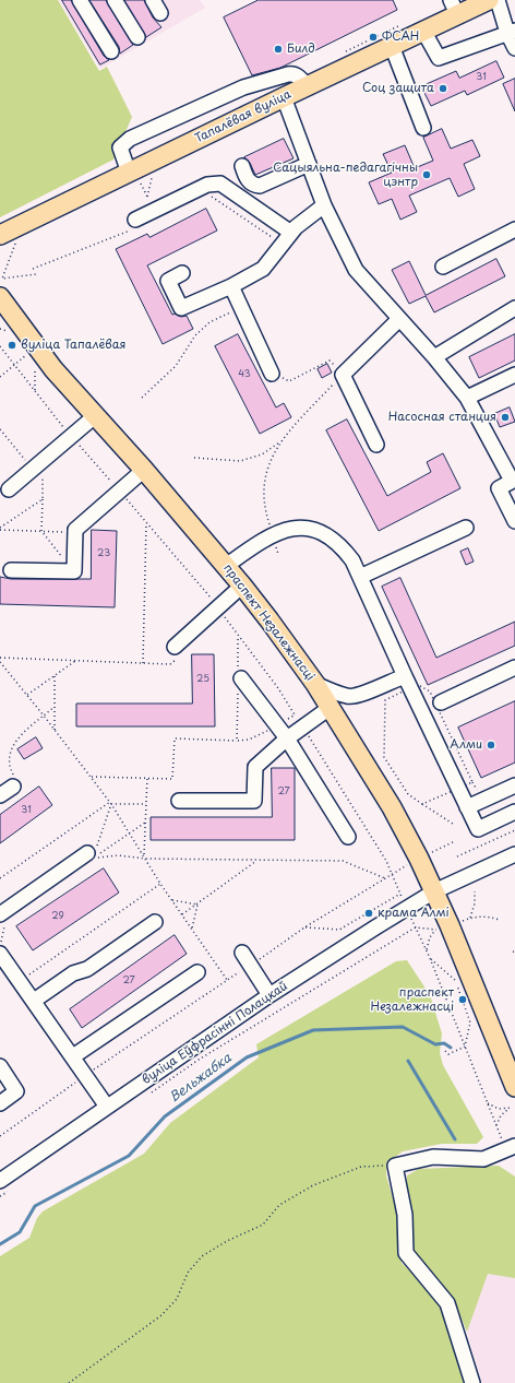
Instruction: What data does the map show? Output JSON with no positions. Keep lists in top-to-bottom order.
{
  "streets": {
    "main road": ["Тапалёвая вуліца", "праспект Незалежнасці"],
    "street": ["вуліца Еўфрасінні Полацкай"]
  },
  "crossings": [
    ["праспект Незалежнасці", "вуліца Еўфрасінні Полацкай"]
  ],
  "water": ["Вельжабка"],
  "places": [
    "ФСАН",
    "Билд",
    "Соц защита",
    "Сацыяльна-педагагічны цэнтр",
    "вуліца Тапалёвая",
    "Насосная станция",
    "Алми",
    "крама Алмі",
    "праспект Незалежнасці"
  ],
  "house_numbers": [
    "31",
    "43",
    "23",
    "25",
    "27",
    "31",
    "29",
    "27"
  ]
}
